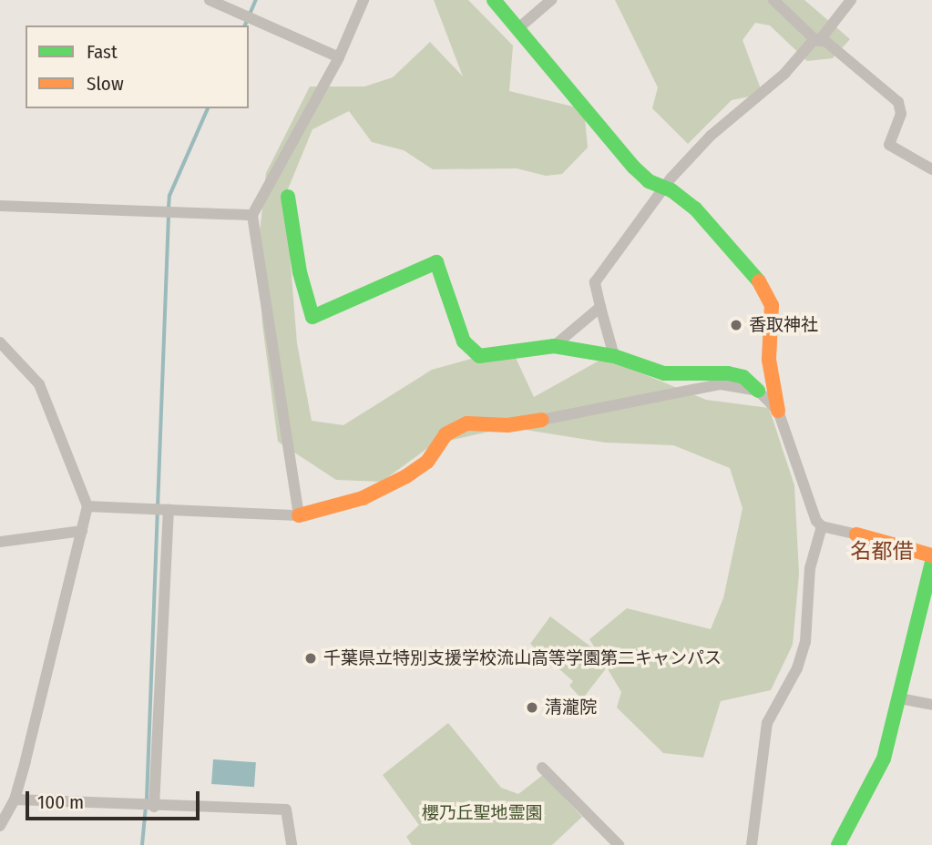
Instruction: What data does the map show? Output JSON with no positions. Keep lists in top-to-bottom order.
{
  "districts": ["名都借"],
  "parks": ["櫻乃丘聖地霊園"],
  "places": ["香取神社", "千葉県立特別支援学校流山高等学園第二キャンパス", "清瀧院"],
  "legend": ["Fast", "Slow"],
  "scale_bar": "100 m"
}
